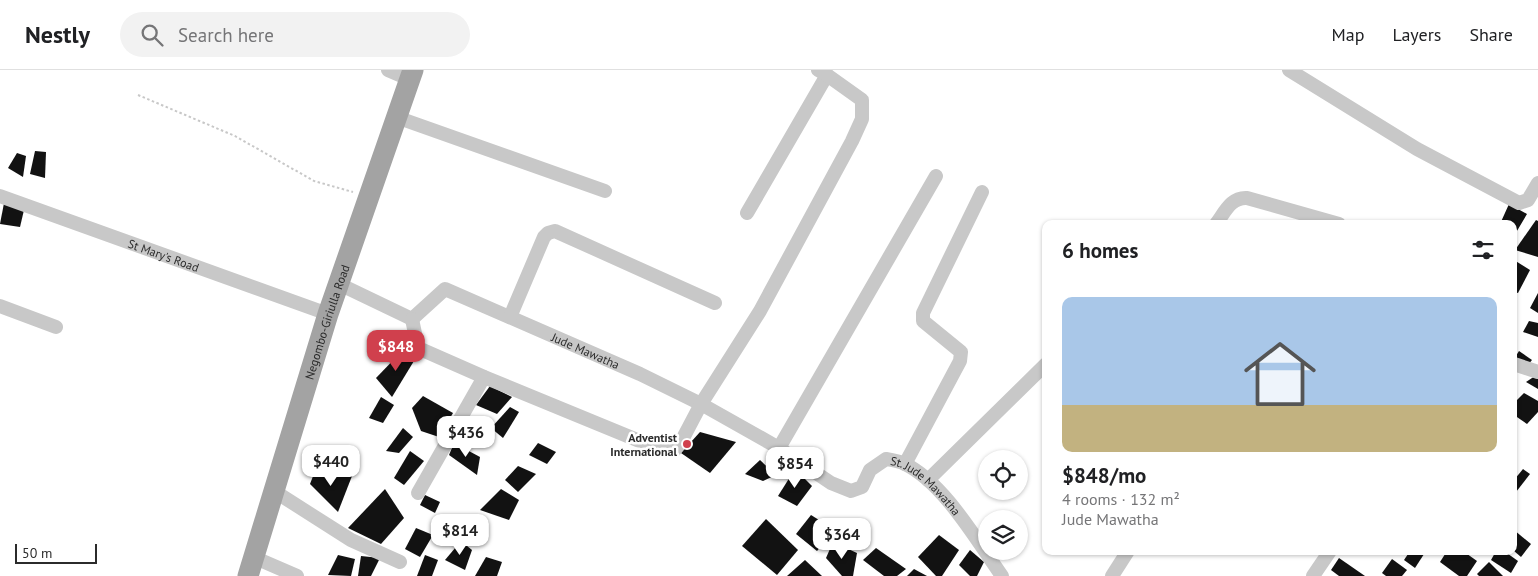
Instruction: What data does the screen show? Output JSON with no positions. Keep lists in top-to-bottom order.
{
  "streets": {
    "main road": ["Negombo-Giriulla Road"],
    "street": ["St Mary's Road", "Jude Mawatha", "St. Jude Mawatha"]
  },
  "crossings": [
    ["St Mary's Road", "Negombo-Giriulla Road"],
    ["Jude Mawatha", "St. Jude Mawatha"]
  ],
  "places": ["Adventist International"],
  "scale_bar": "50 m",
  "page": {
    "header": "Nestly",
    "search": "Search here",
    "nav": ["Map", "Layers", "Share"],
    "heading": "6 homes",
    "list": [
      {
        "name": "$848/mo",
        "note": "4 rooms · 132 m² · Jude Mawatha"
      }
    ],
    "price": [
      "$848",
      "$436",
      "$440",
      "$854",
      "$814",
      "$364"
    ],
    "scale": "50 m"
  }
}
